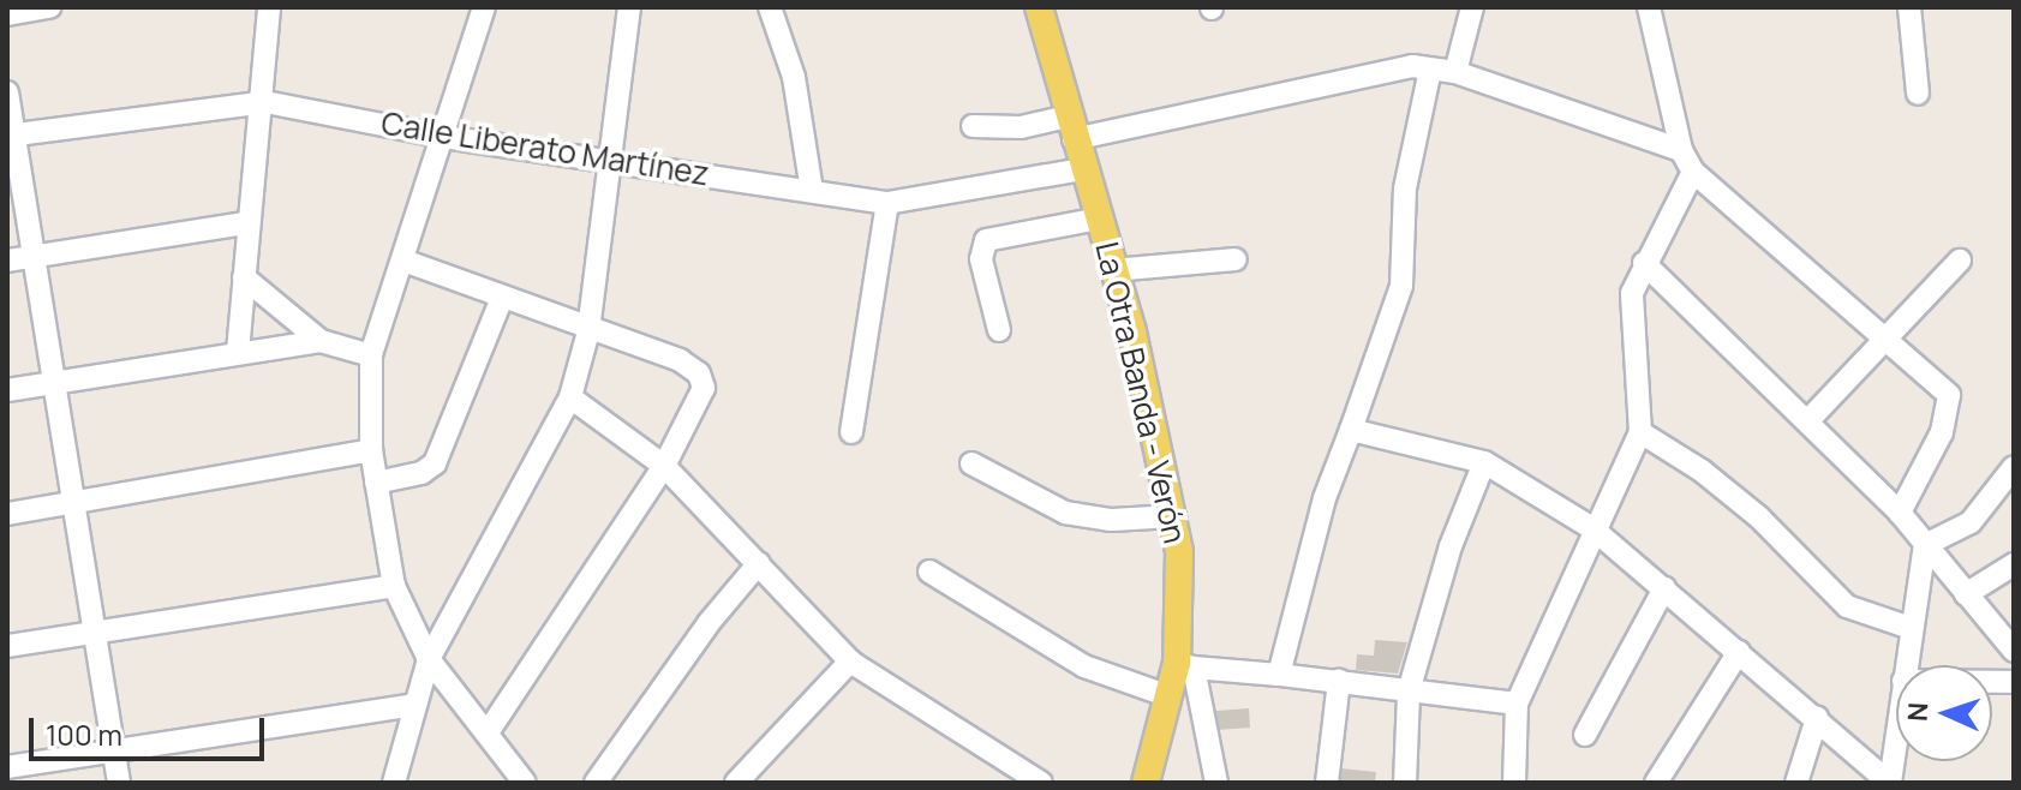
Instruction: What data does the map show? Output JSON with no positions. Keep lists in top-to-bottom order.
{
  "streets": {
    "main road": ["La Otra Banda - Verón"],
    "street": ["Calle Liberato Martínez"]
  },
  "crossings": [
    ["Calle Liberato Martínez", "La Otra Banda - Verón"]
  ],
  "scale_bar": "100 m",
  "north": "left"
}
